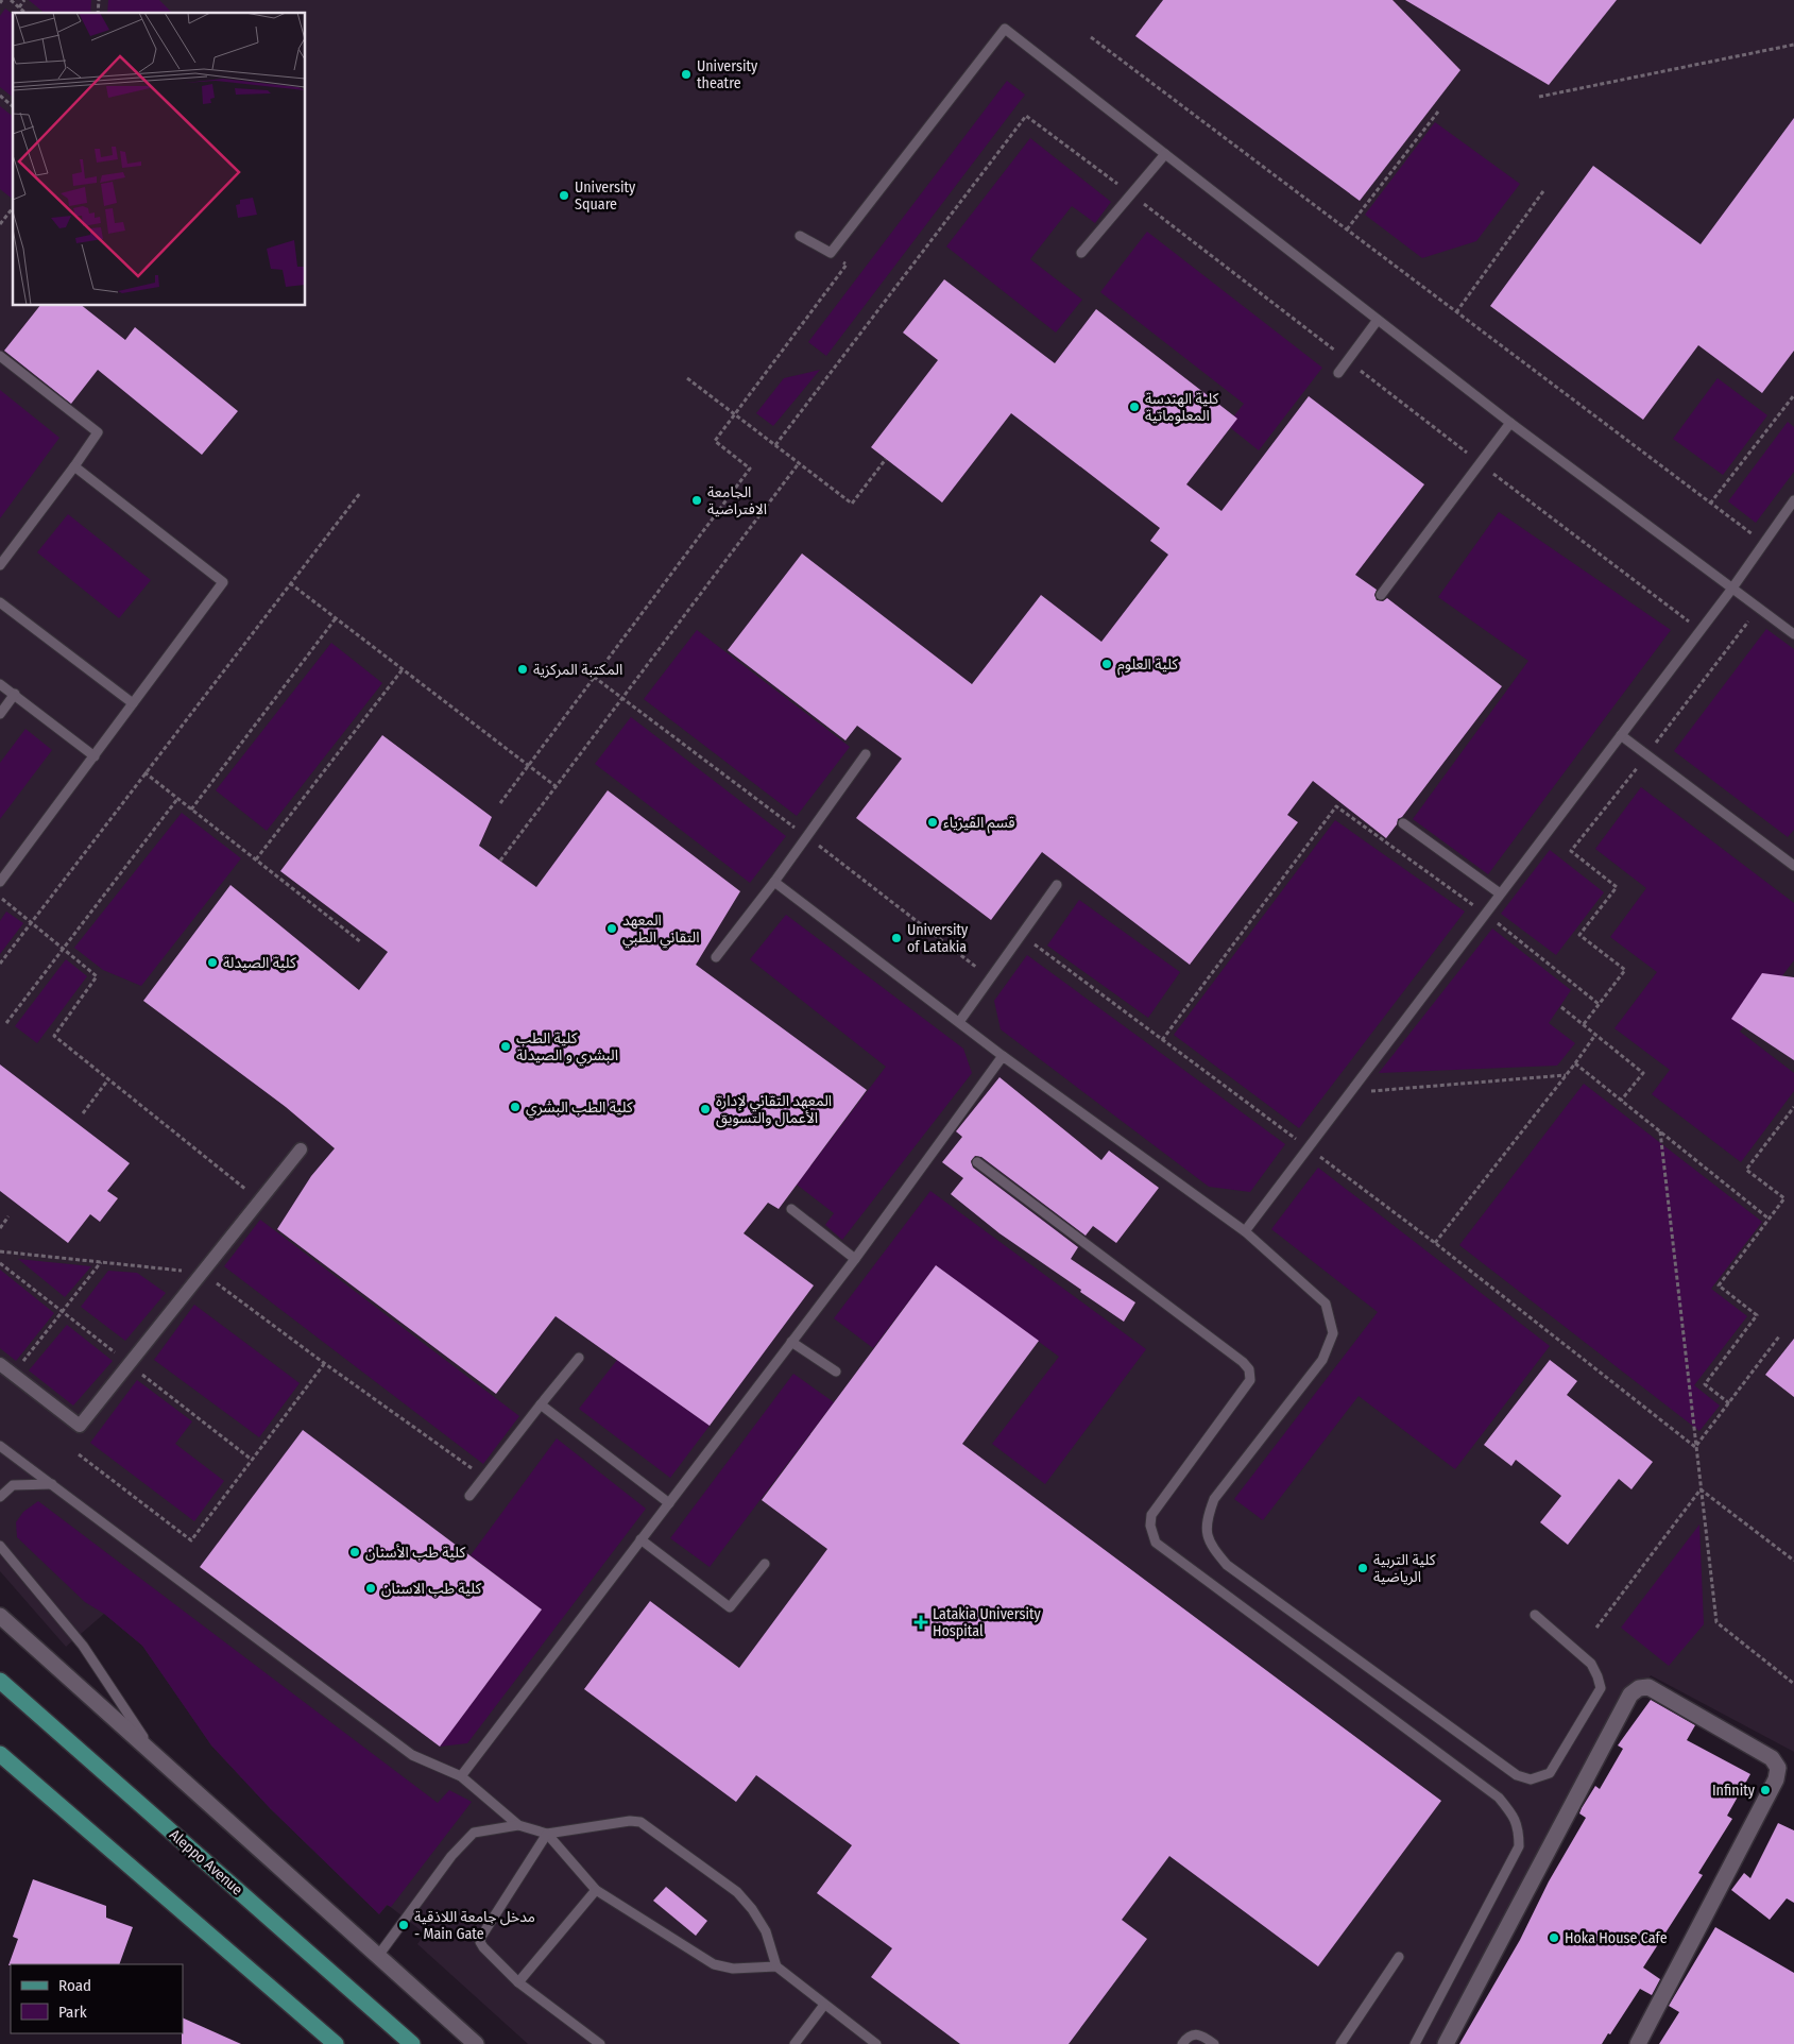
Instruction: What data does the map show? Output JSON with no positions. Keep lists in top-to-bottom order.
{
  "streets": {
    "main road": ["Aleppo Avenue"]
  },
  "places": {
    "other": [
      "University theatre",
      "University Square",
      "كلية الهندسة المعلوماتية",
      "الجامعة الافتراضية",
      "كلية العلوم",
      "المكتبة المركزية",
      "قسم الفيزياء",
      "المعهد التقاني الطبي",
      "University of Latakia",
      "كلية الصيدلة",
      "كلية الطب البشري و الصيدلة",
      "كلية الطب البشري",
      "المعهد التقاني لإدارة الأعمال والتسويق",
      "كلية طب الأسنان",
      "كلية التربية الرياضية",
      "كلية طب الاسنان",
      "Infinity",
      "مدخل جامعة اللاذقية - Main Gate",
      "Hoka House Cafe"
    ],
    "health": ["Latakia University Hospital"]
  },
  "legend": ["Road", "Park"]
}
